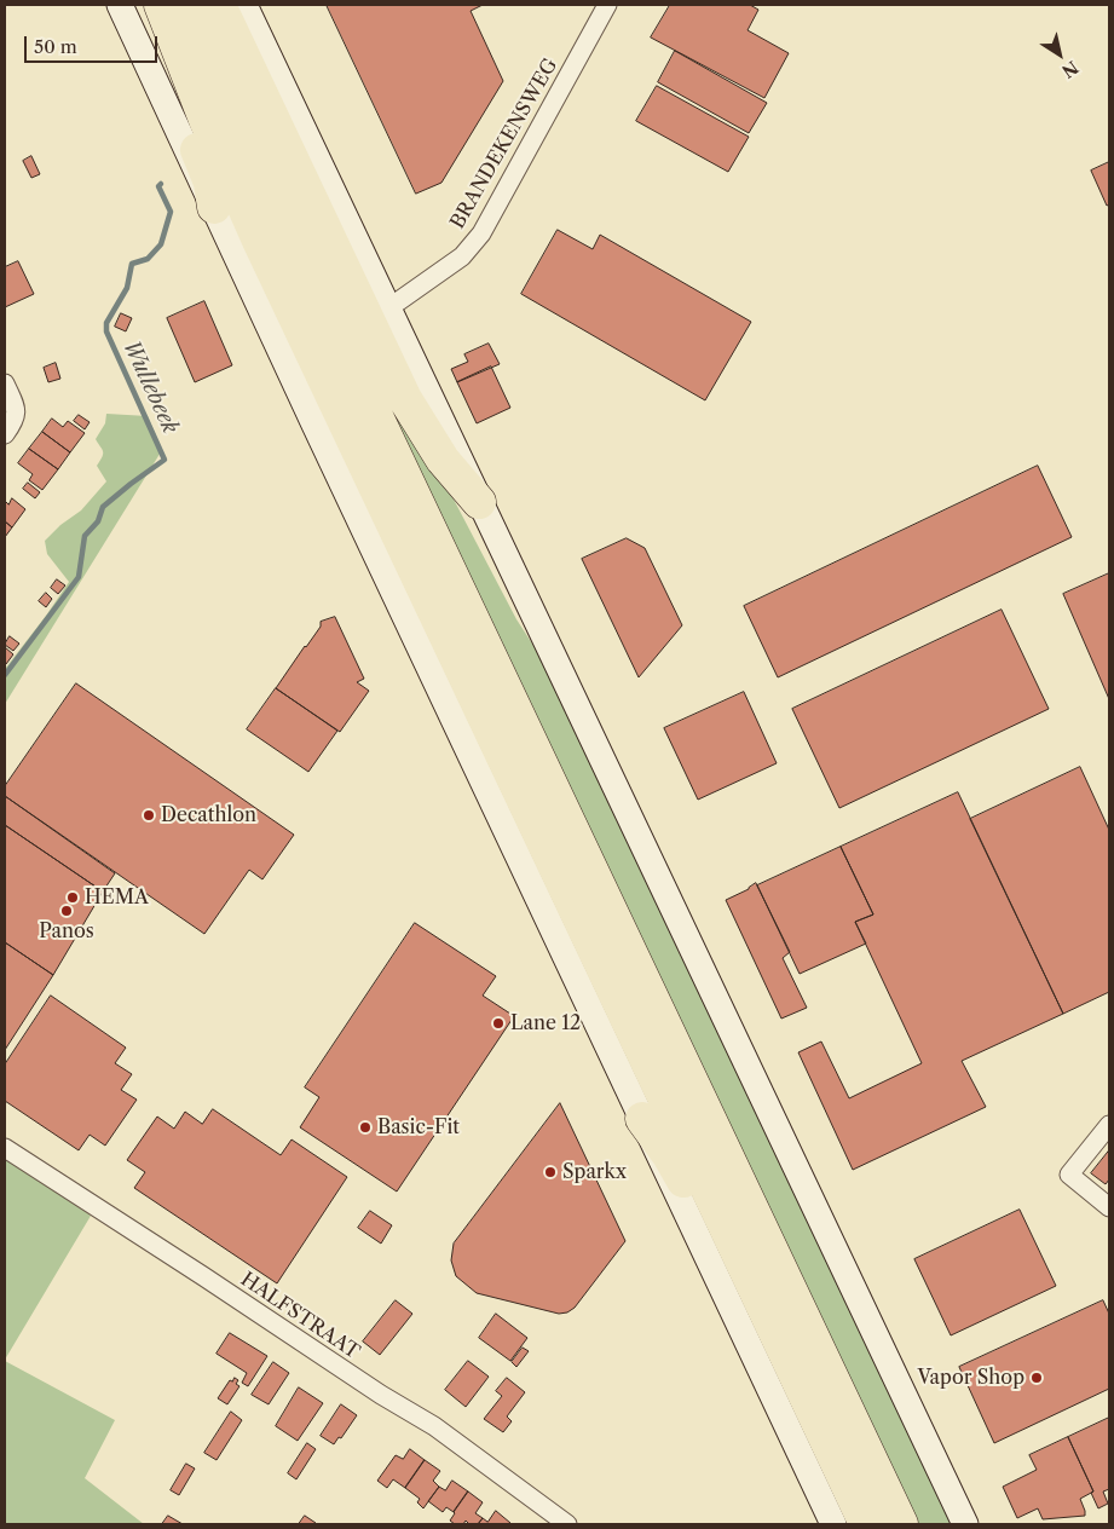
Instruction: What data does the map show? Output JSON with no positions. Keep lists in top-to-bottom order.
{
  "streets": {
    "street": ["BRANDEKENSWEG", "HALFSTRAAT"]
  },
  "water": ["Wullebeek"],
  "places": [
    "Decathlon",
    "HEMA",
    "Panos",
    "Lane 12",
    "Basic-Fit",
    "Sparkx",
    "Vapor Shop"
  ],
  "scale_bar": "50 m",
  "north": "bottom right"
}
